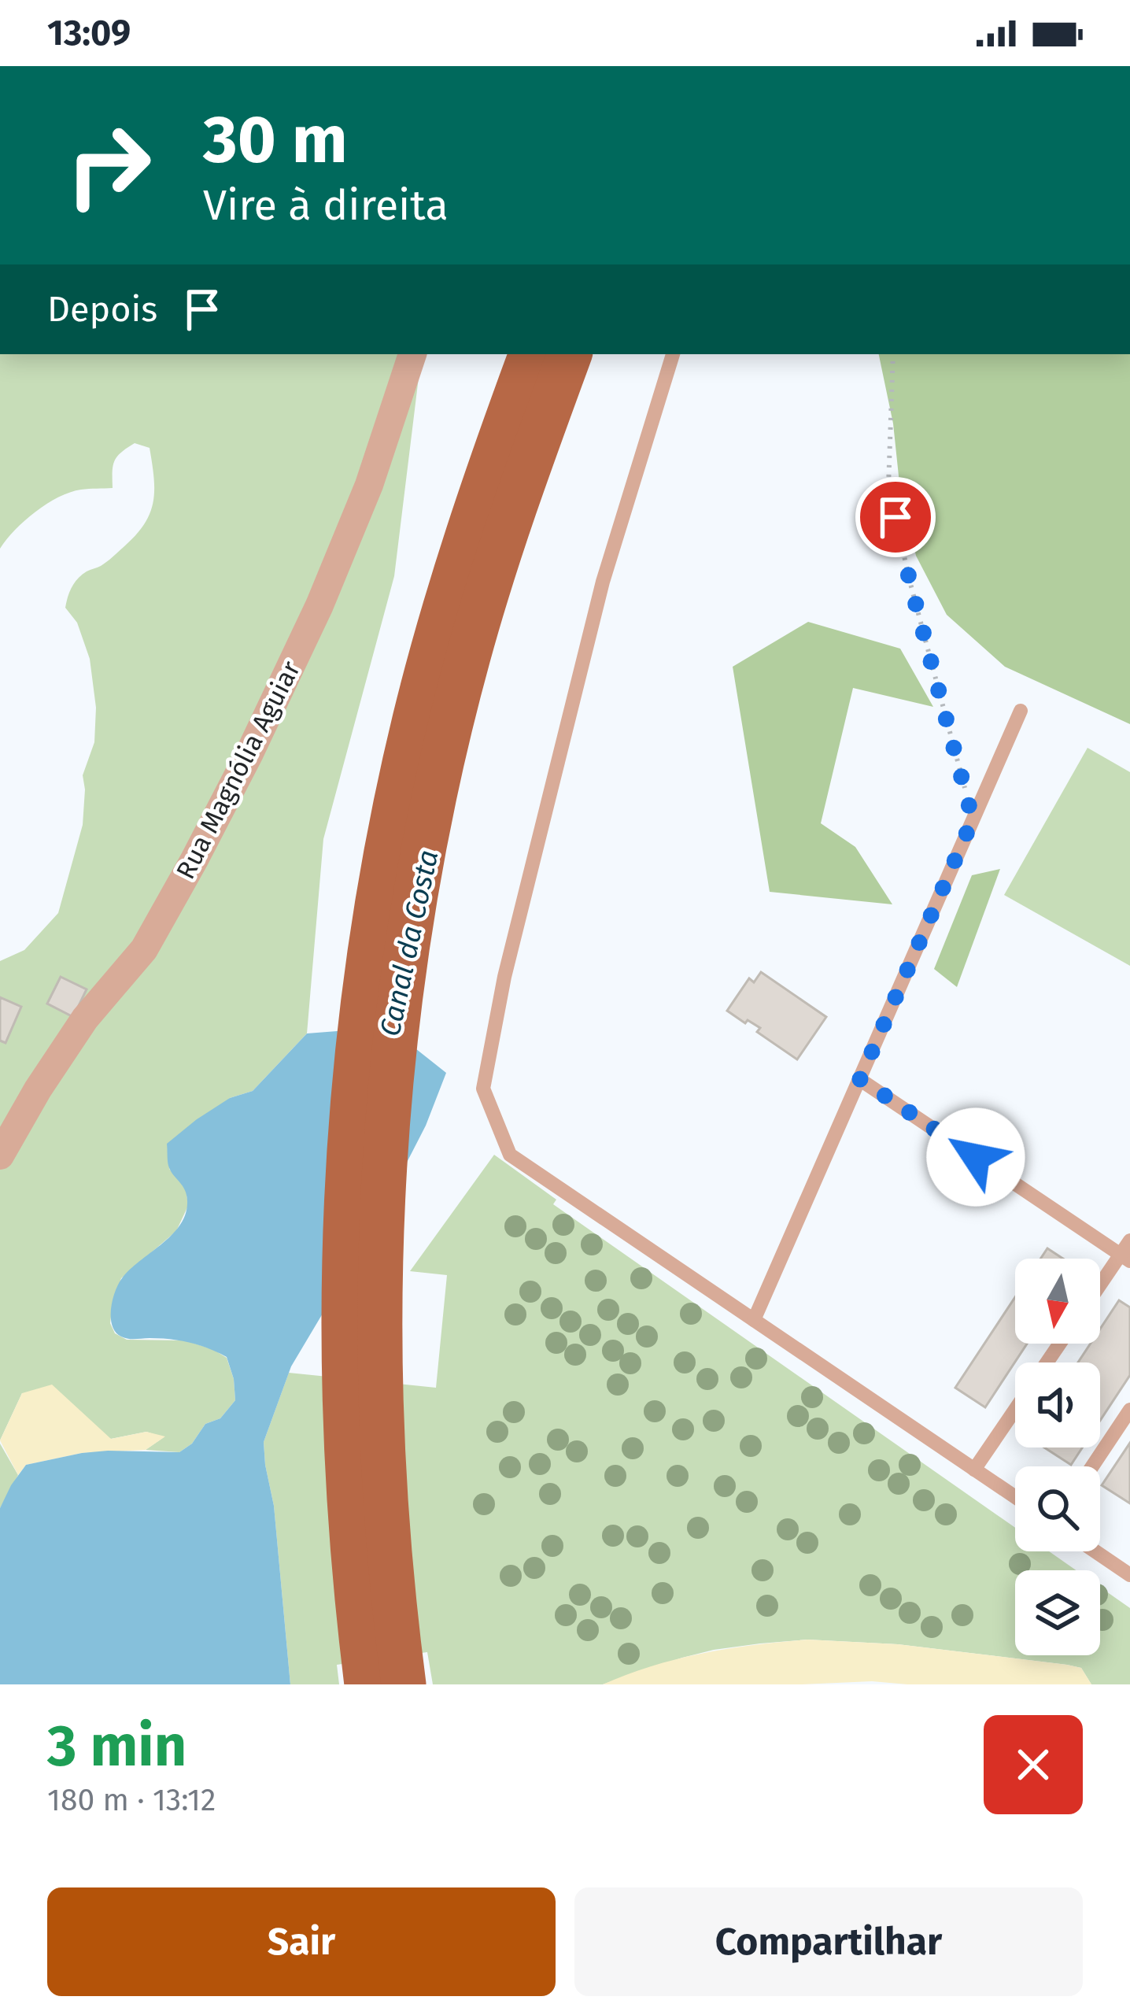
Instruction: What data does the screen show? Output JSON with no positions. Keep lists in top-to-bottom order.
{
  "streets": {
    "street": ["Rua Magnólia Aguiar"]
  },
  "water": ["Canal da Costa"],
  "north": "bottom",
  "page": {
    "status": "13:09",
    "turn": ["30 m", "Vire à direita"],
    "then": "Depois",
    "heading": ["3 min", "180 m · 13:12"],
    "buttons": ["Sair", "Compartilhar"]
  }
}
